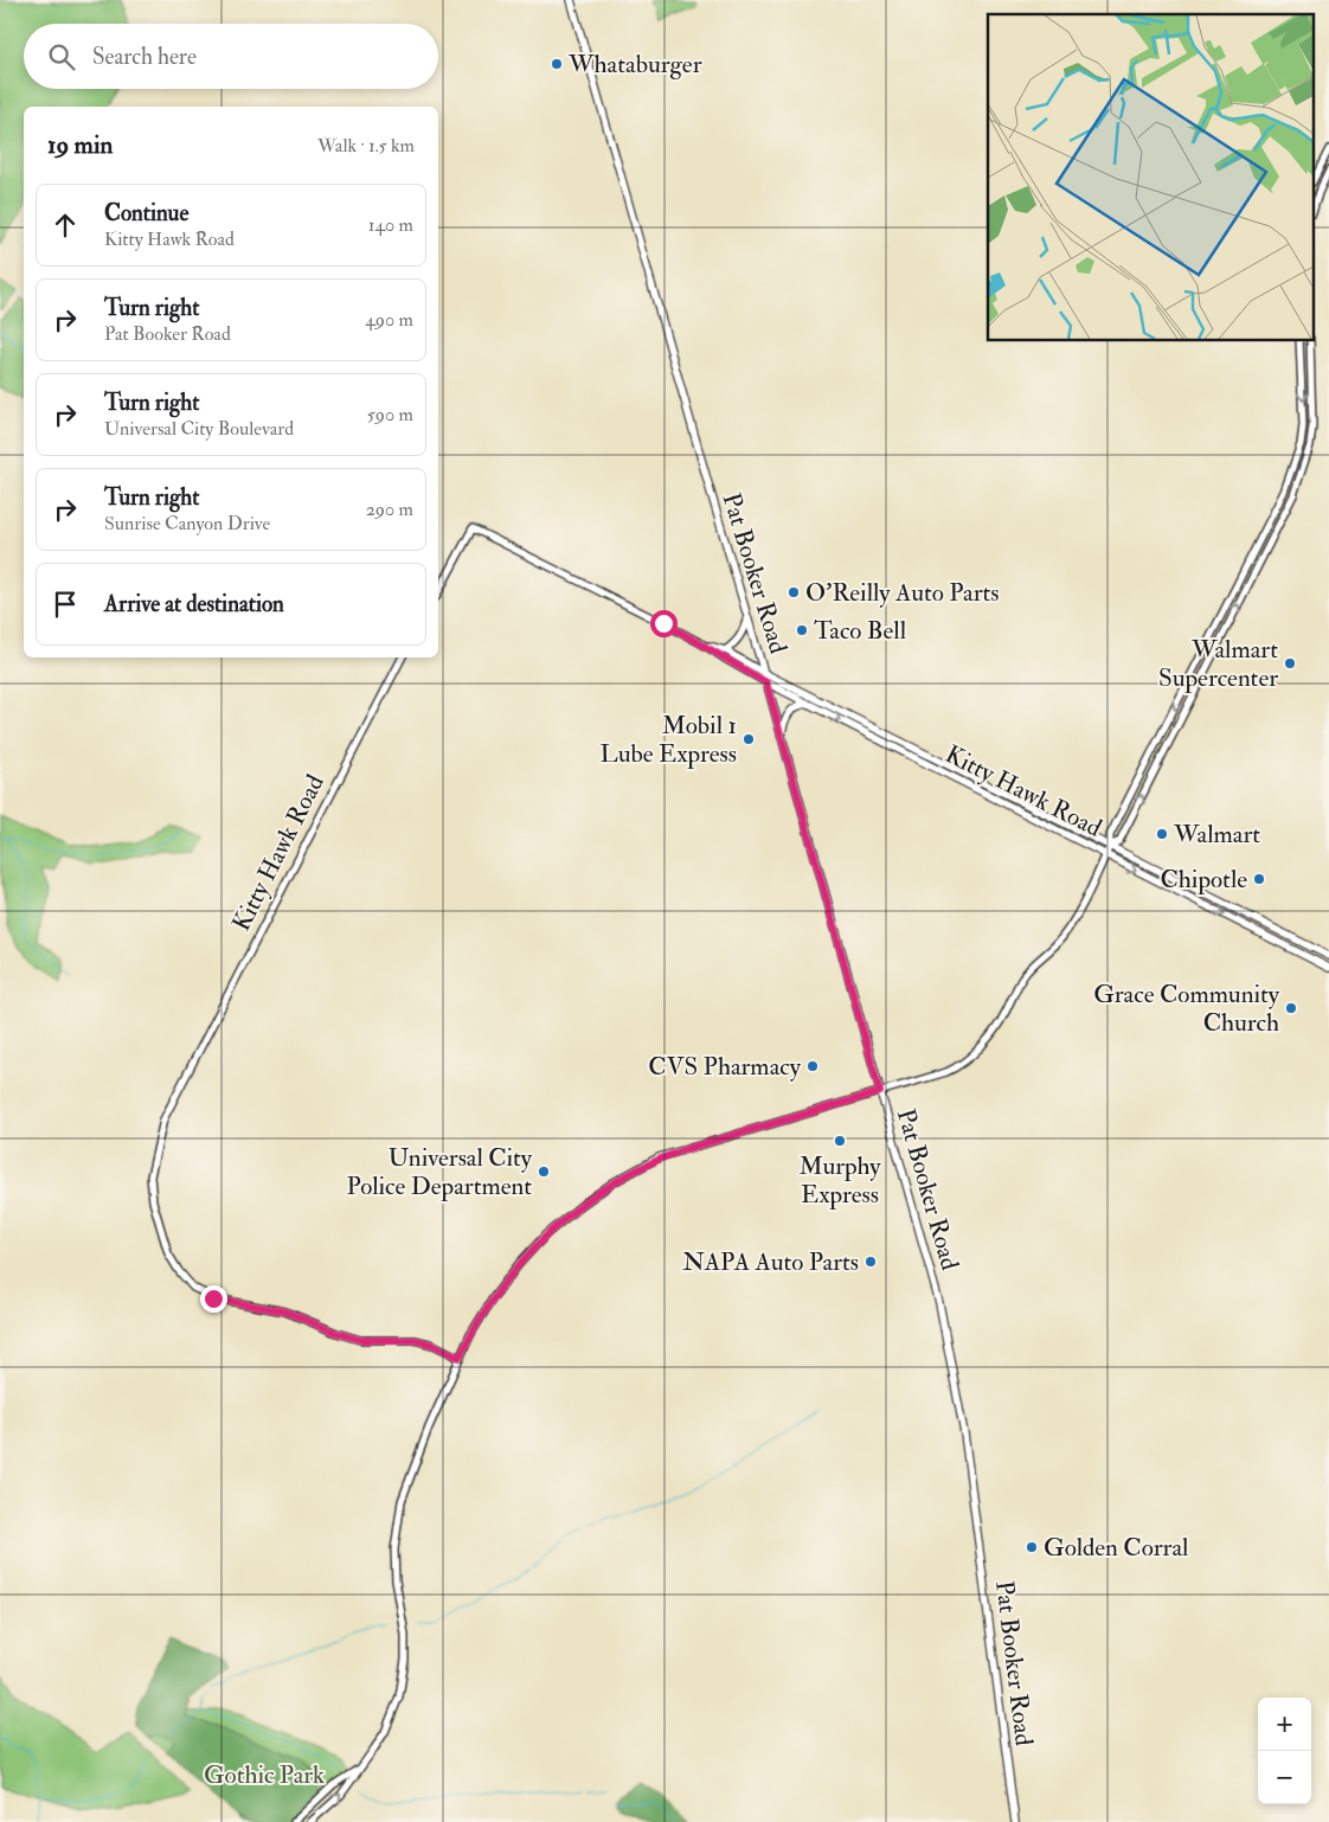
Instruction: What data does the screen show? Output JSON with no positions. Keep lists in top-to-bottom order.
{
  "streets": {
    "main road": ["Pat Booker Road", "Kitty Hawk Road"]
  },
  "crossings": [
    ["Pat Booker Road", "Kitty Hawk Road"]
  ],
  "parks": ["Gothic Park"],
  "places": [
    "Whataburger",
    "O'Reilly Auto Parts",
    "Taco Bell",
    "Walmart Supercenter",
    "Mobil 1 Lube Express",
    "Walmart",
    "Chipotle",
    "Grace Community Church",
    "CVS Pharmacy",
    "Murphy Express",
    "Universal City Police Department",
    "NAPA Auto Parts",
    "Golden Corral"
  ],
  "page": {
    "search": "Search here",
    "heading": ["19 min", "Walk · 1.5 km"],
    "list": [
      ["Continue", "Kitty Hawk Road", "140 m"],
      ["Turn right", "Pat Booker Road", "490 m"],
      ["Turn right", "Universal City Boulevard", "590 m"],
      ["Turn right", "Sunrise Canyon Drive", "290 m"],
      "Arrive at destination"
    ],
    "map_buttons": ["+", "−"]
  }
}
